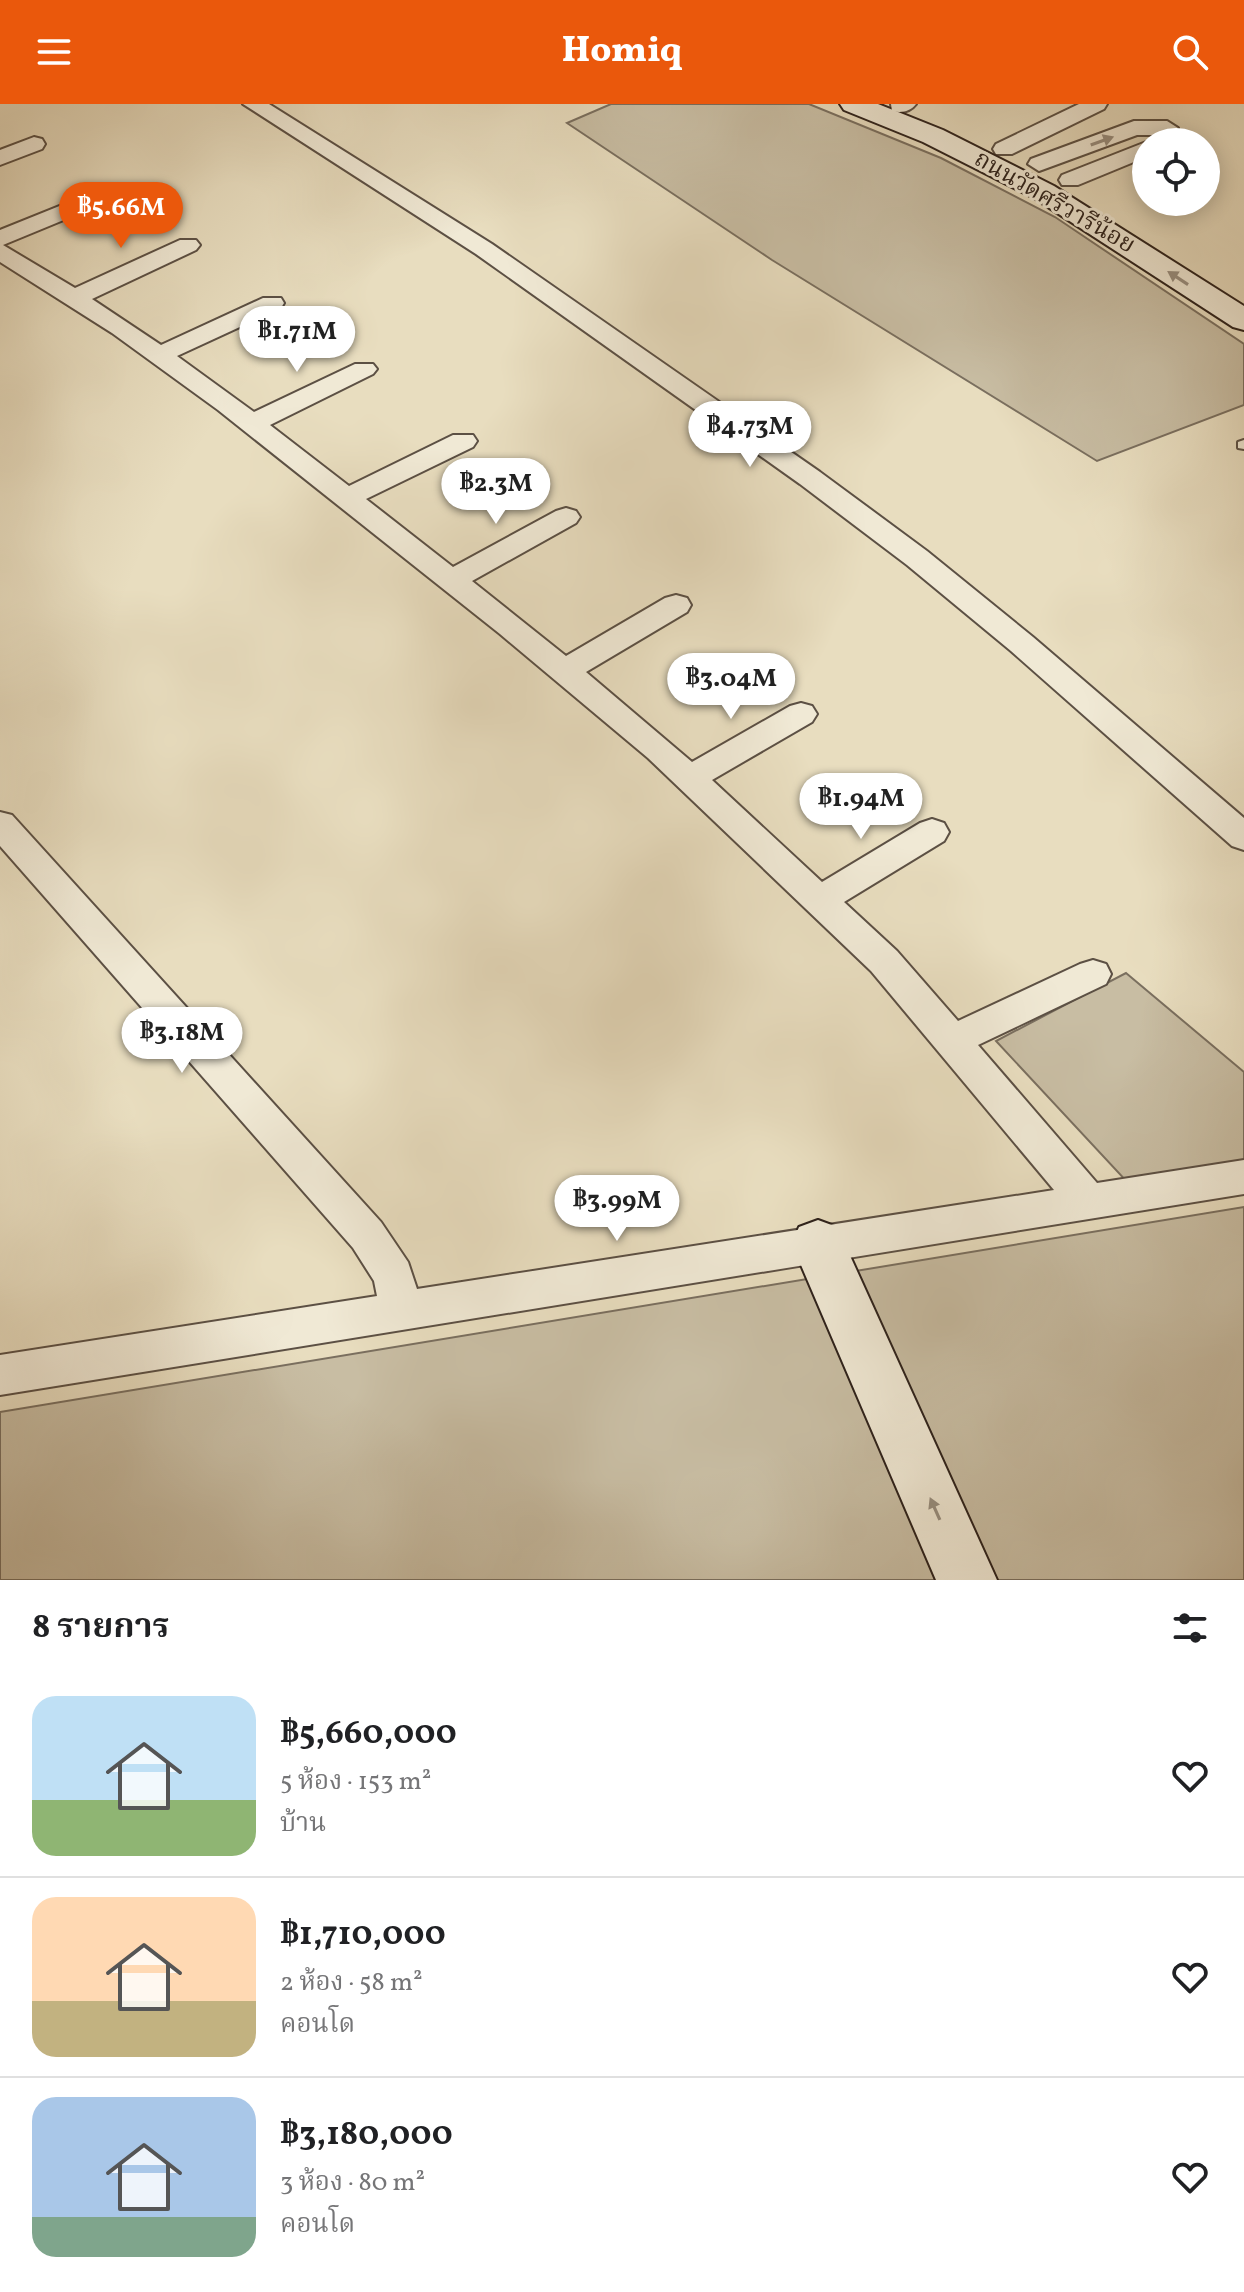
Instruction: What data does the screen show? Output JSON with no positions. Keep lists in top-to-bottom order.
{
  "streets": {
    "main road": ["ถนนวัดศรีวารีน้อย"]
  },
  "page": {
    "header": "Homiq",
    "price": [
      "฿5.66M",
      "฿1.71M",
      "฿4.73M",
      "฿2.3M",
      "฿3.04M",
      "฿1.94M",
      "฿3.18M",
      "฿3.99M"
    ],
    "heading": "8 รายการ",
    "list": [
      {
        "name": "฿5,660,000",
        "note": "5 ห้อง · 153 m² · บ้าน"
      },
      {
        "name": "฿1,710,000",
        "note": "2 ห้อง · 58 m² · คอนโด"
      },
      {
        "name": "฿3,180,000",
        "note": "3 ห้อง · 80 m² · คอนโด"
      }
    ]
  }
}
